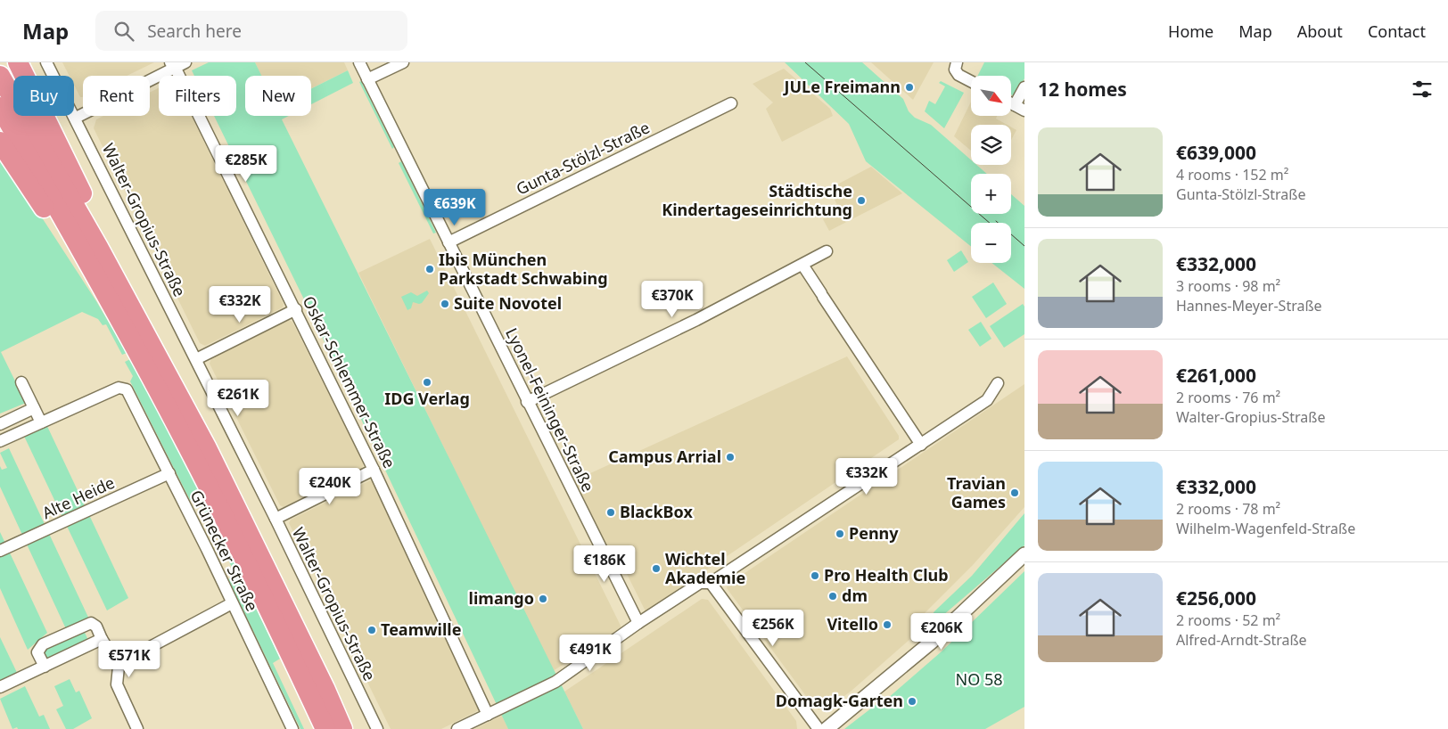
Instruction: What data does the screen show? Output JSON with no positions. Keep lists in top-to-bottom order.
{
  "streets": {
    "street": [
      "Gunta-Stölzl-Straße",
      "Walter-Gropius-Straße",
      "Oskar-Schlemmer-Straße",
      "Lyonel-Feininger-Straße",
      "Alte Heide",
      "Grünecker Straße"
    ]
  },
  "crossings": [
    ["Gunta-Stölzl-Straße", "Lyonel-Feininger-Straße"],
    ["Alte Heide", "Grünecker Straße"]
  ],
  "parks": ["NO 58"],
  "places": [
    "JULe Freimann",
    "Städtische Kindertageseinrichtung",
    "Ibis München Parkstadt Schwabing",
    "Suite Novotel",
    "IDG Verlag",
    "Campus Arrial",
    "Travian Games",
    "BlackBox",
    "Penny",
    "Wichtel Akademie",
    "Pro Health Club",
    "dm",
    "limango",
    "Vitello",
    "Teamwille",
    "Domagk-Garten"
  ],
  "north": "bottom right",
  "page": {
    "header": "Map",
    "search": "Search here",
    "nav": [
      "Home",
      "Map",
      "About",
      "Contact"
    ],
    "heading": "12 homes",
    "map_buttons": ["+", "−"],
    "chip": [
      "Buy",
      "Rent",
      "Filters",
      "New"
    ],
    "list": [
      {
        "name": "€639,000",
        "note": "4 rooms · 152 m² · Gunta-Stölzl-Straße"
      },
      {
        "name": "€332,000",
        "note": "3 rooms · 98 m² · Hannes-Meyer-Straße"
      },
      {
        "name": "€261,000",
        "note": "2 rooms · 76 m² · Walter-Gropius-Straße"
      },
      {
        "name": "€332,000",
        "note": "2 rooms · 78 m² · Wilhelm-Wagenfeld-Straße"
      },
      {
        "name": "€256,000",
        "note": "2 rooms · 52 m² · Alfred-Arndt-Straße"
      }
    ],
    "price": [
      "€285K",
      "€639K",
      "€370K",
      "€332K",
      "€261K",
      "€332K",
      "€240K",
      "€186K",
      "€256K",
      "€206K",
      "€491K",
      "€571K"
    ]
  }
}
